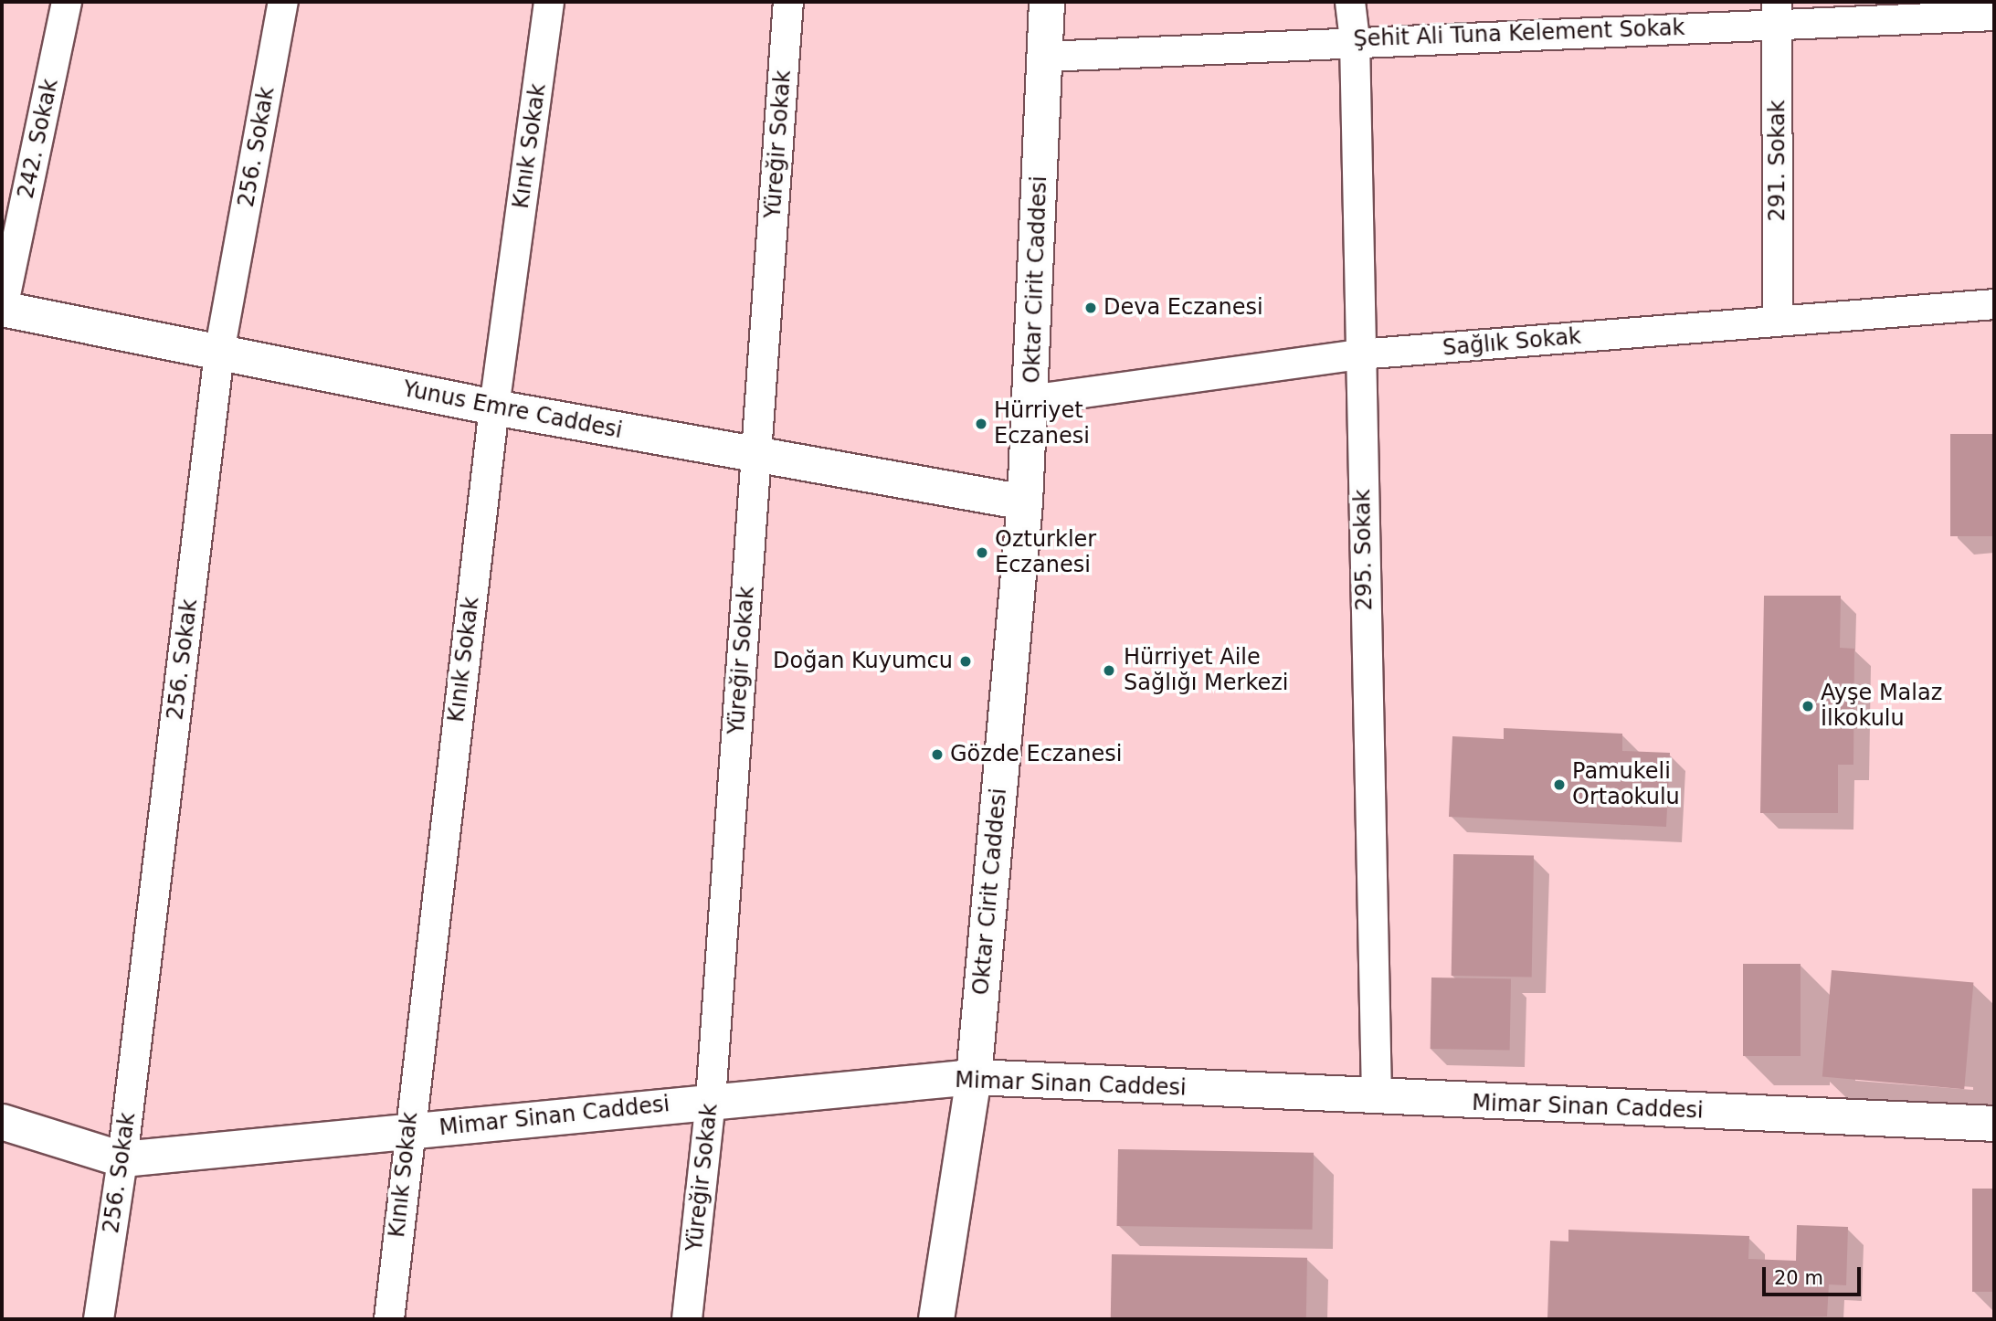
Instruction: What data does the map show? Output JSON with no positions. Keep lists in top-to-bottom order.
{
  "streets": {
    "street": [
      "Şehit Ali Tuna Kelement Sokak",
      "242. Sokak",
      "Yüreğir Sokak",
      "Kınık Sokak",
      "256. Sokak",
      "291. Sokak",
      "Oktar Cirit Caddesi",
      "Sağlık Sokak",
      "Yunus Emre Caddesi",
      "295. Sokak",
      "Mimar Sinan Caddesi"
    ]
  },
  "crossings": [
    ["Şehit Ali Tuna Kelement Sokak", "291. Sokak"],
    ["Şehit Ali Tuna Kelement Sokak", "Oktar Cirit Caddesi"],
    ["Şehit Ali Tuna Kelement Sokak", "295. Sokak"],
    ["242. Sokak", "Yunus Emre Caddesi"],
    ["Yüreğir Sokak", "Yunus Emre Caddesi"],
    ["Yüreğir Sokak", "Mimar Sinan Caddesi"],
    ["Kınık Sokak", "Yunus Emre Caddesi"],
    ["Kınık Sokak", "Mimar Sinan Caddesi"],
    ["256. Sokak", "Yunus Emre Caddesi"],
    ["256. Sokak", "Mimar Sinan Caddesi"],
    ["291. Sokak", "Sağlık Sokak"],
    ["Oktar Cirit Caddesi", "Sağlık Sokak"],
    ["Oktar Cirit Caddesi", "Yunus Emre Caddesi"],
    ["Oktar Cirit Caddesi", "Mimar Sinan Caddesi"],
    ["Sağlık Sokak", "295. Sokak"],
    ["295. Sokak", "Mimar Sinan Caddesi"]
  ],
  "places": [
    "Deva Eczanesi",
    "Hürriyet Eczanesi",
    "Ozturkler Eczanesi",
    "Doğan Kuyumcu",
    "Hürriyet Aile Sağlığı Merkezi",
    "Ayşe Malaz İlkokulu",
    "Gözde Eczanesi",
    "Pamukeli Ortaokulu"
  ],
  "scale_bar": "20 m"
}
